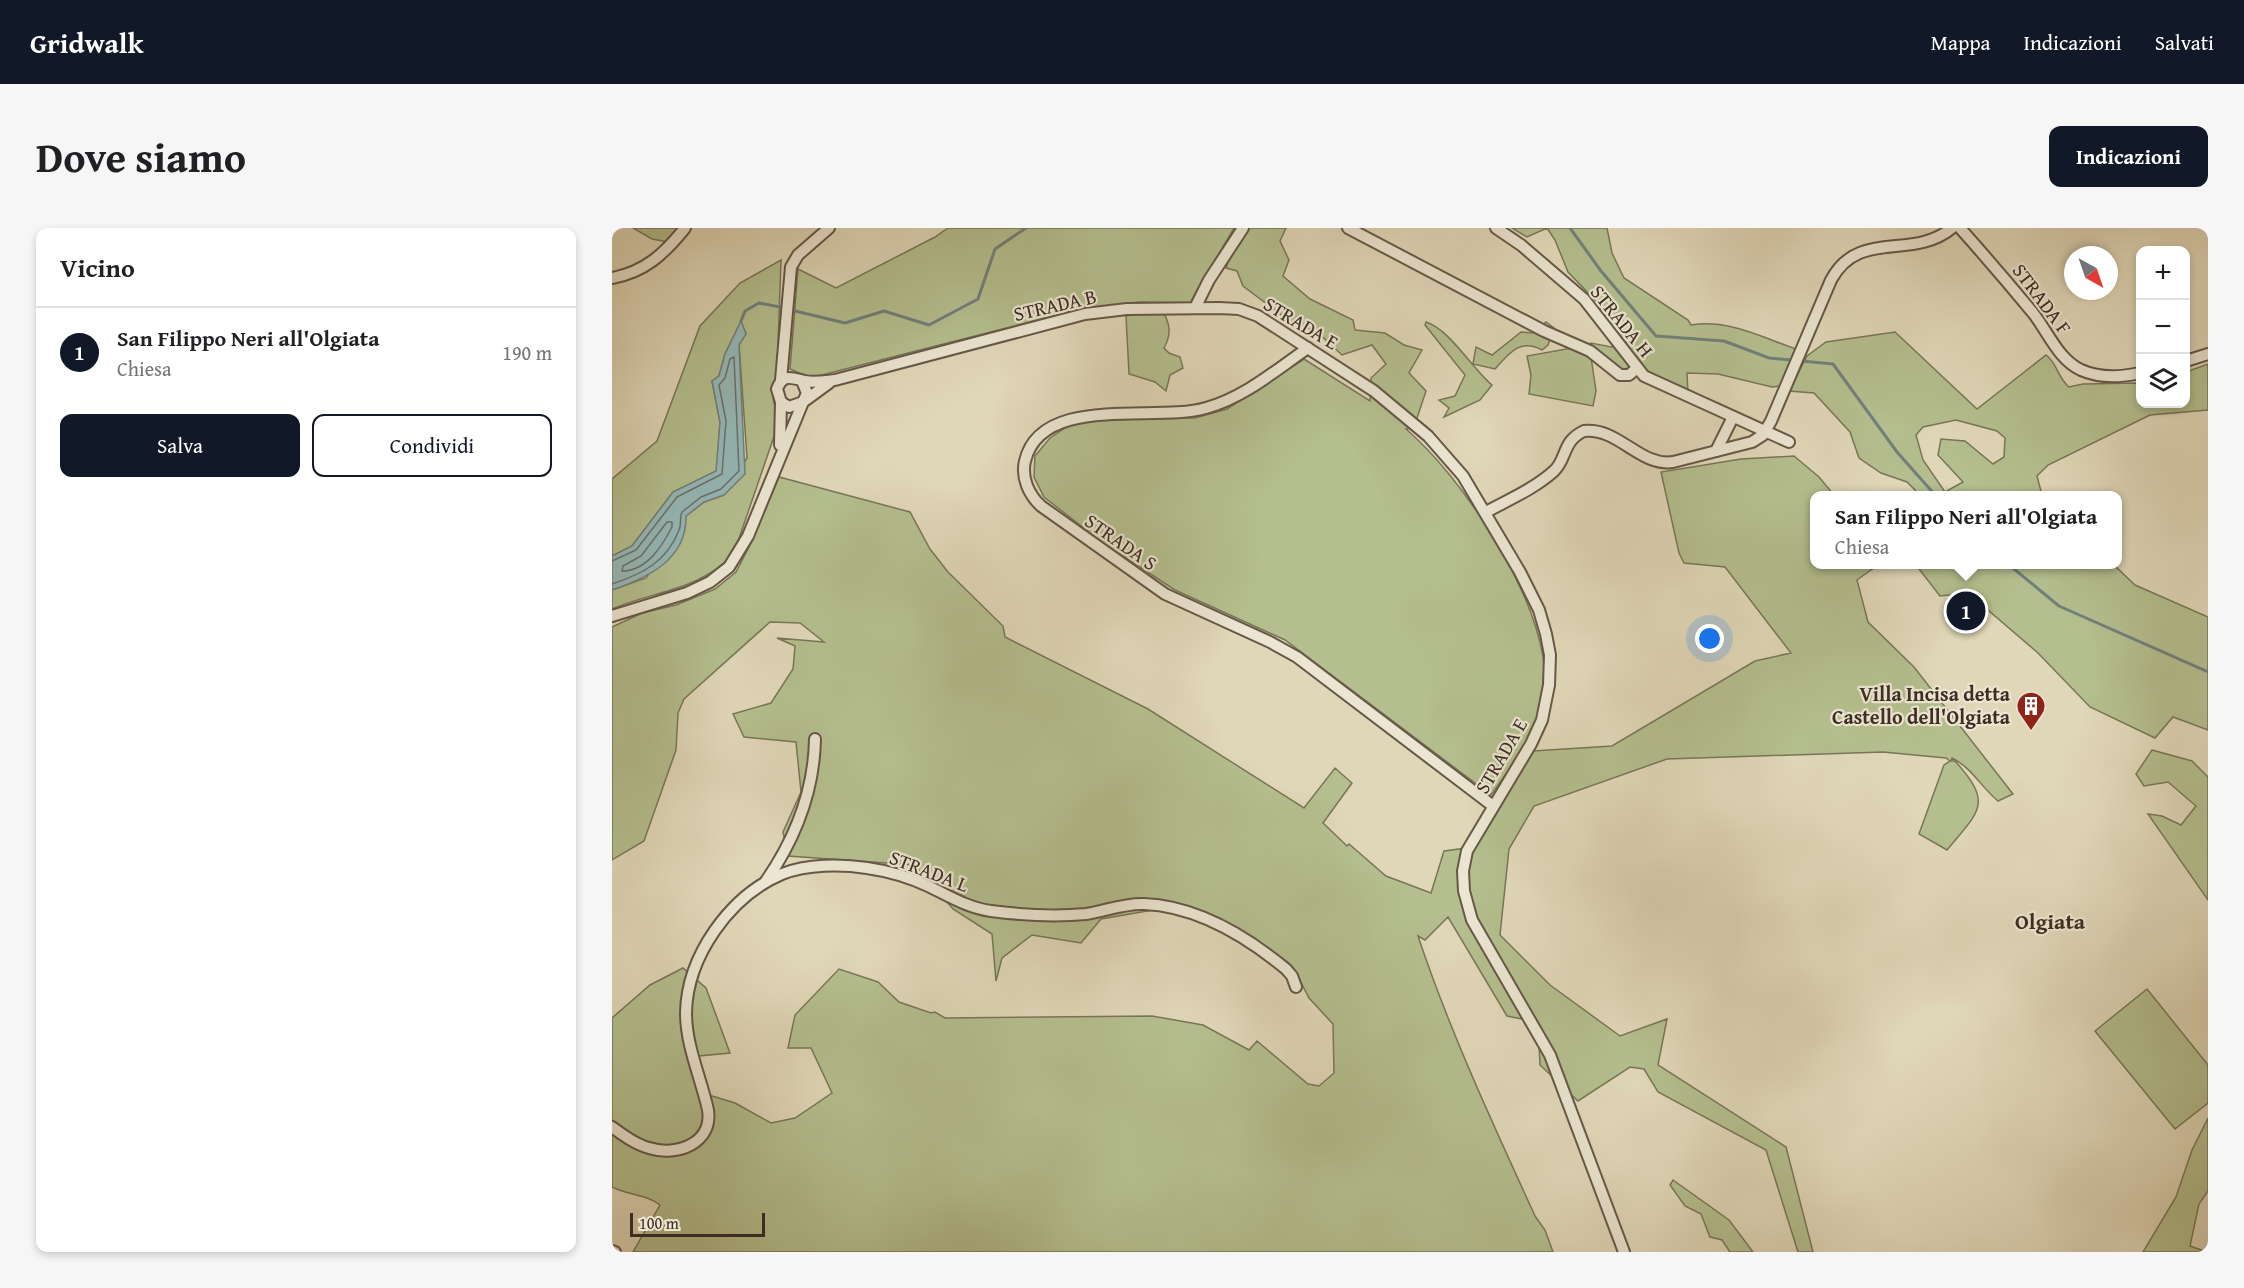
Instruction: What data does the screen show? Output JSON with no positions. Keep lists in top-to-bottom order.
{
  "streets": {
    "street": [
      "STRADA F",
      "STRADA B",
      "STRADA H",
      "STRADA E",
      "STRADA S",
      "STRADA L"
    ]
  },
  "crossings": [
    ["STRADA B", "STRADA E"],
    ["STRADA E", "STRADA S"]
  ],
  "districts": ["Olgiata"],
  "places": {
    "building": ["Villa Incisa detta Castello dell'Olgiata"]
  },
  "scale_bar": "100 m",
  "north": "bottom right",
  "page": {
    "header": "Gridwalk",
    "nav": ["Mappa", "Indicazioni", "Salvati"],
    "title": "Dove siamo",
    "buttons": [
      "Indicazioni",
      ["Salva", "Condividi"]
    ],
    "heading": "Vicino",
    "map_buttons": ["+", "−"],
    "list": [
      {
        "mark": "1",
        "name": "San Filippo Neri all'Olgiata",
        "note": "Chiesa",
        "value": "190 m"
      }
    ],
    "popup": ["San Filippo Neri all'Olgiata", "Chiesa"],
    "pins": "1",
    "scale": "100 m"
  }
}
